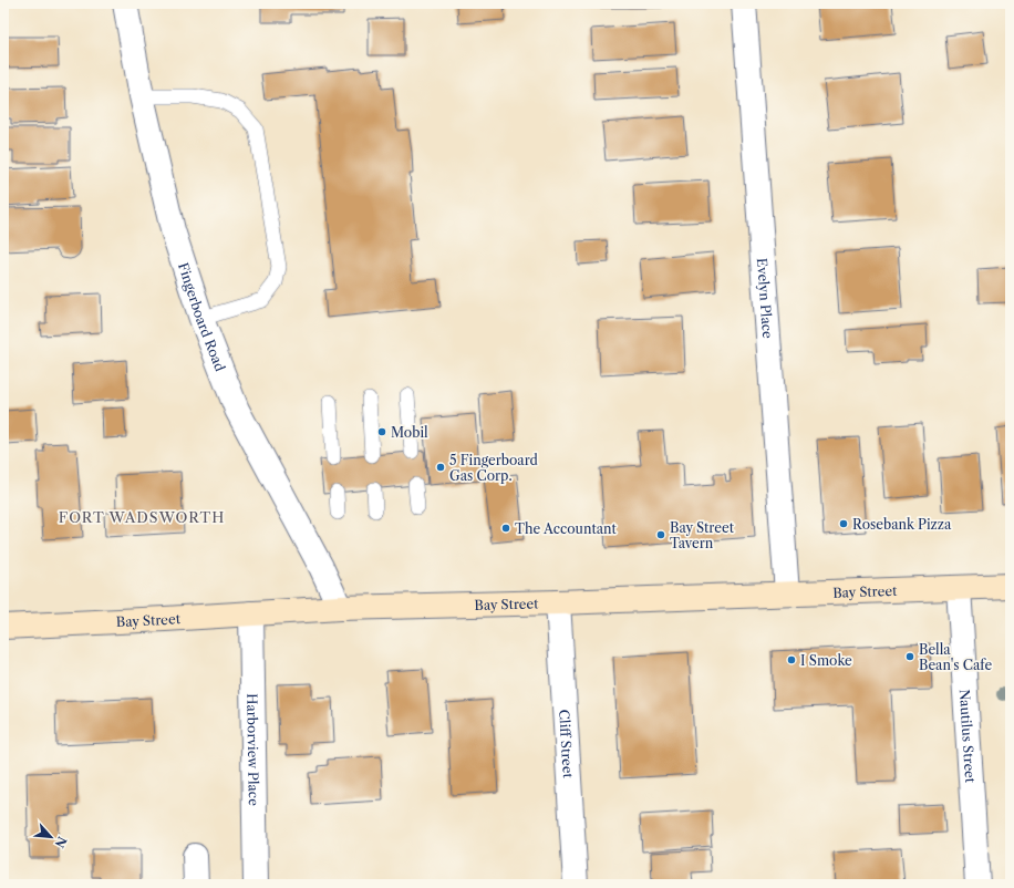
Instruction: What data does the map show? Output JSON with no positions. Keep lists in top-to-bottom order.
{
  "streets": {
    "main road": ["Bay Street"],
    "street": [
      "Evelyn Place",
      "Fingerboard Road",
      "Nautilus Street",
      "Cliff Street",
      "Harborview Place"
    ]
  },
  "crossings": [
    ["Evelyn Place", "Bay Street"],
    ["Fingerboard Road", "Bay Street"],
    ["Bay Street", "Nautilus Street"],
    ["Bay Street", "Cliff Street"],
    ["Bay Street", "Harborview Place"]
  ],
  "districts": ["FORT WADSWORTH"],
  "places": [
    "Mobil",
    "5 Fingerboard Gas Corp.",
    "Rosebank Pizza",
    "The Accountant",
    "Bay Street Tavern",
    "Bella Bean's Cafe",
    "I Smoke"
  ],
  "north": "bottom right"
}
